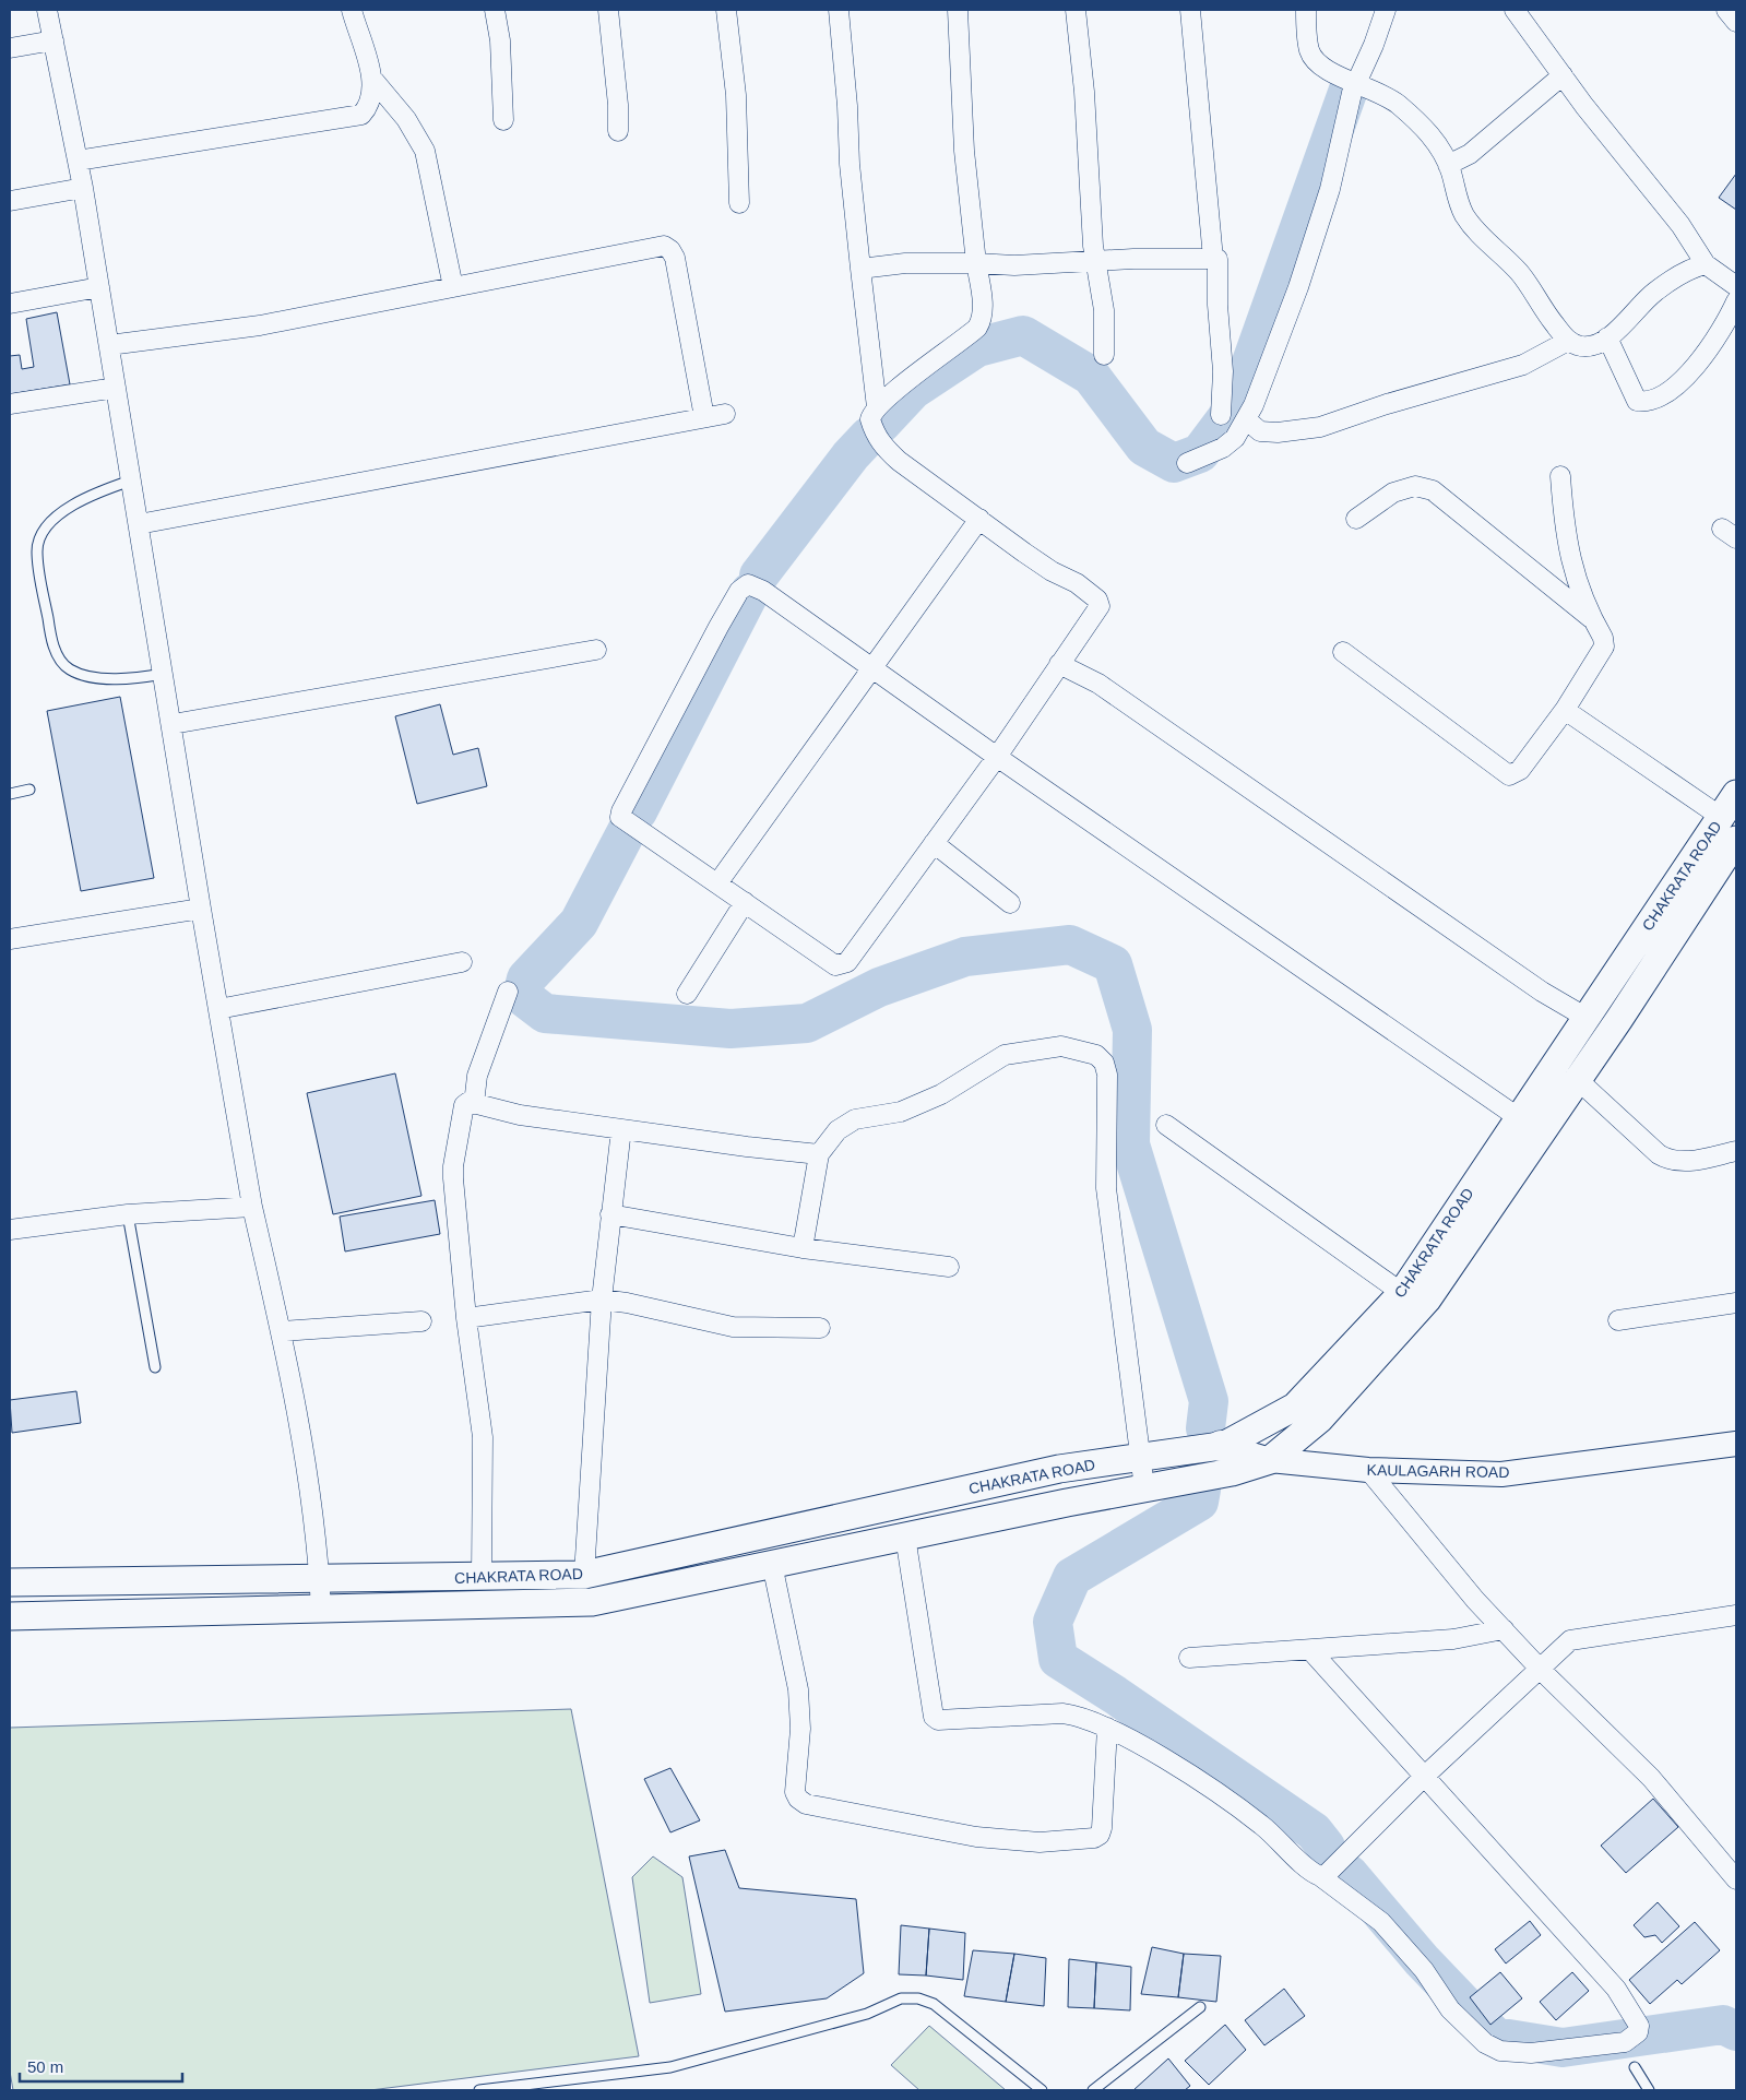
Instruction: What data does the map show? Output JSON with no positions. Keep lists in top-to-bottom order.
{
  "streets": {
    "main road": ["CHAKRATA ROAD"],
    "street": ["KAULAGARH ROAD"]
  },
  "crossings": [
    ["CHAKRATA ROAD", "KAULAGARH ROAD"]
  ],
  "scale_bar": "50 m"
}
